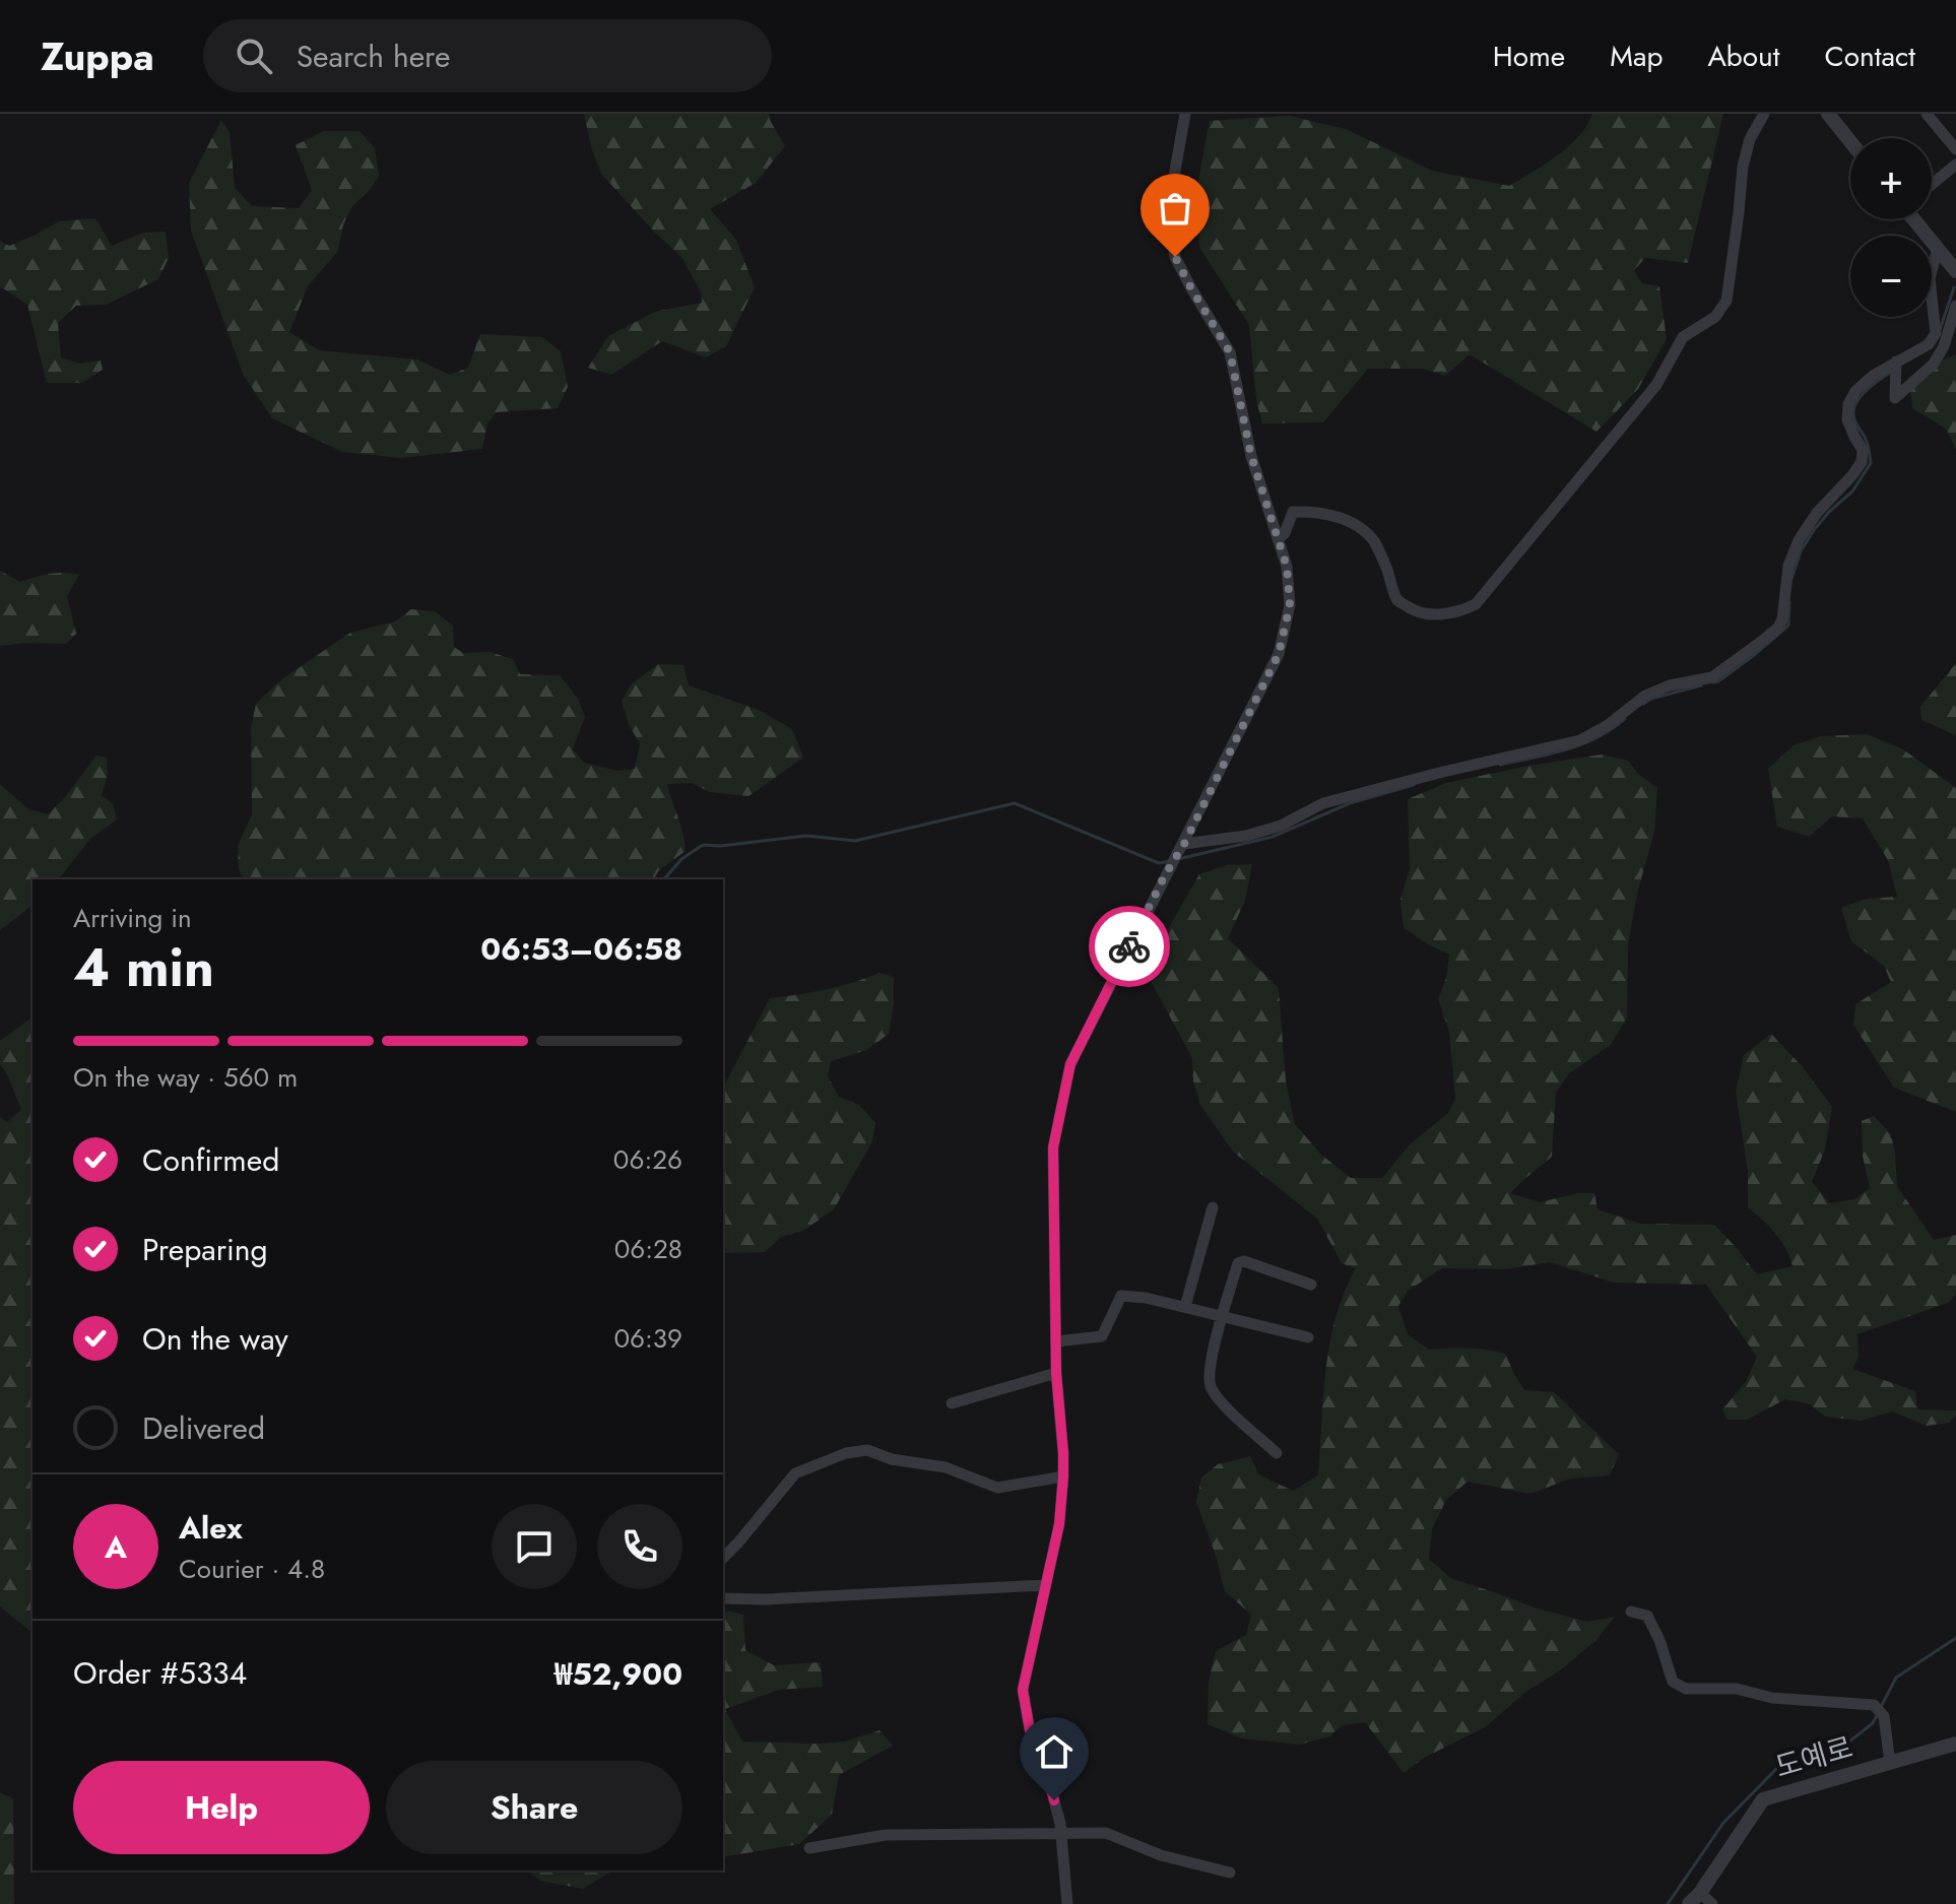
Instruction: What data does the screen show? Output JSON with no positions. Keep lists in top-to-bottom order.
{
  "streets": {
    "street": ["도예로"]
  },
  "page": {
    "header": "Zuppa",
    "search": "Search here",
    "nav": [
      "Home",
      "Map",
      "About",
      "Contact"
    ],
    "map_buttons": ["+", "−"],
    "heading": ["4 min", "Arriving in", "06:53–06:58"],
    "panel": [
      "Alex",
      "Courier · 4.8",
      "Order #5334",
      "₩52,900"
    ],
    "bar": "On the way · 560 m",
    "list": [
      ["Confirmed", "06:26"],
      ["Preparing", "06:28"],
      ["On the way", "06:39"],
      "Delivered"
    ],
    "round": "A",
    "buttons": ["Help", "Share"]
  }
}
